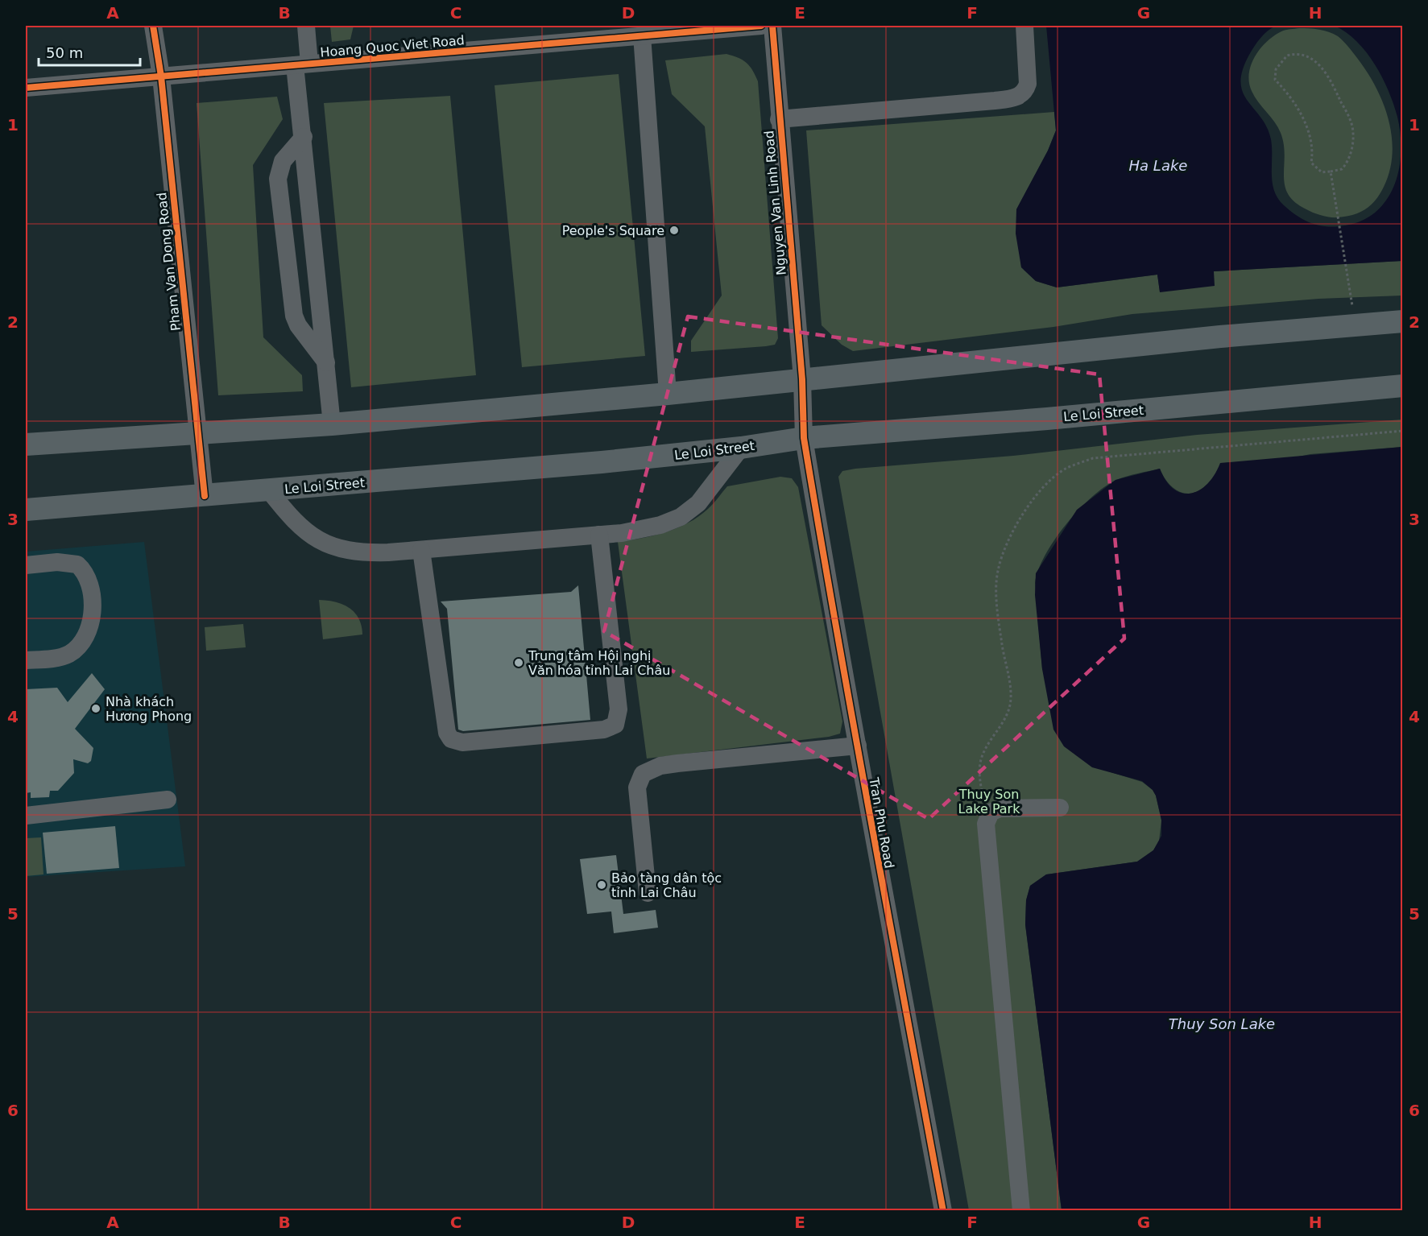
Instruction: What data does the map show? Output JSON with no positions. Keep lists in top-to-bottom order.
{
  "streets": {
    "main road": ["Le Loi Street"],
    "street": [
      "Hoang Quoc Viet Road",
      "Nguyen Van Linh Road",
      "Pham Van Dong Road",
      "Tran Phu Road"
    ]
  },
  "crossings": [
    ["Hoang Quoc Viet Road", "Pham Van Dong Road"],
    ["Nguyen Van Linh Road", "Le Loi Street"],
    ["Nguyen Van Linh Road", "Tran Phu Road"],
    ["Pham Van Dong Road", "Le Loi Street"],
    ["Le Loi Street", "Tran Phu Road"]
  ],
  "water": ["Ha Lake", "Thuy Son Lake"],
  "parks": ["Thuy Son Lake Park"],
  "places": [
    "People's Square",
    "Trung tâm Hội nghị Văn hóa tỉnh Lai Châu",
    "Nhà khách Hương Phong",
    "Bảo tàng dân tộc tỉnh Lai Châu"
  ],
  "scale_bar": "50 m",
  "grid": {
    "columns": [
      "A",
      "B",
      "C",
      "D",
      "E",
      "F",
      "G",
      "H"
    ],
    "rows": [
      "1",
      "2",
      "3",
      "4",
      "5",
      "6"
    ]
  }
}
